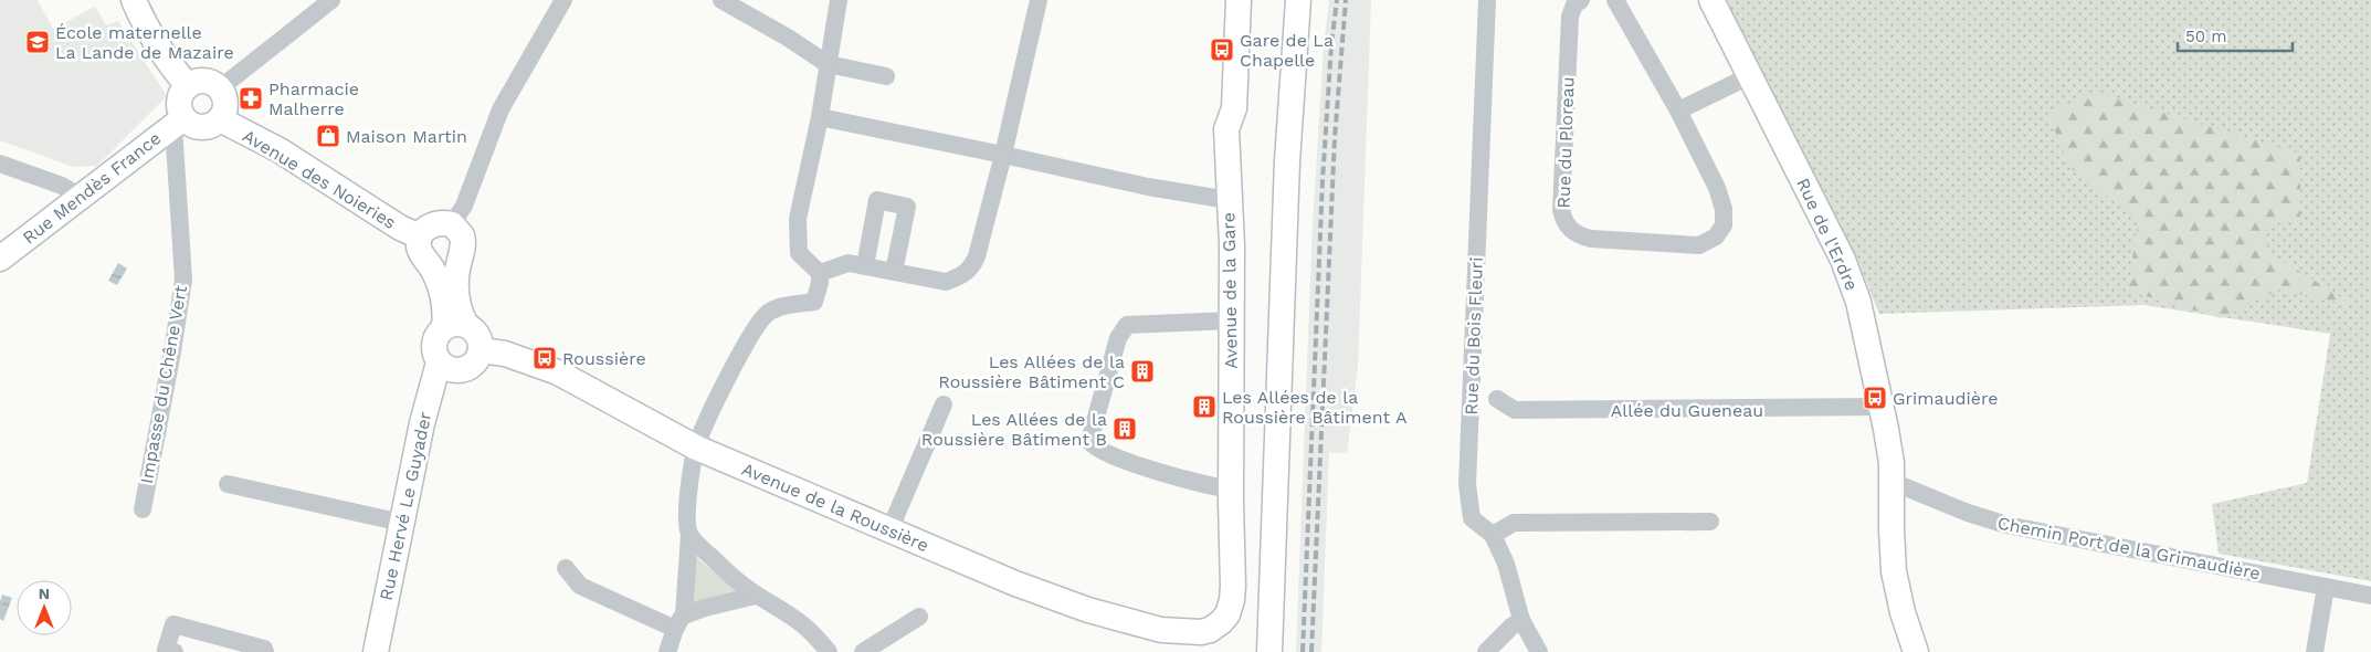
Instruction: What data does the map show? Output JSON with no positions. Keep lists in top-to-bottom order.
{
  "streets": {
    "street": [
      "Rue du Ploreau",
      "Avenue des Noieries",
      "Rue Mendès France",
      "Rue de l'Erdre",
      "Avenue de la Gare",
      "Rue du Bois Fleuri",
      "Impasse du Chêne Vert",
      "Allée du Gueneau",
      "Rue Hervé Le Guyader",
      "Avenue de la Roussière",
      "Chemin Port de la Grimaudière"
    ]
  },
  "crossings": [
    ["Avenue des Noieries", "Rue Mendès France"],
    ["Avenue des Noieries", "Impasse du Chêne Vert"],
    ["Rue Mendès France", "Impasse du Chêne Vert"],
    ["Rue de l'Erdre", "Allée du Gueneau"],
    ["Rue de l'Erdre", "Chemin Port de la Grimaudière"],
    ["Avenue de la Gare", "Avenue de la Roussière"],
    ["Rue Hervé Le Guyader", "Avenue de la Roussière"]
  ],
  "places": {
    "school or university": ["École maternelle La Lande de Mazaire"],
    "bus stop": ["Gare de La Chapelle", "Roussière", "Grimaudière"],
    "pharmacy": ["Pharmacie Malherre"],
    "shop": ["Maison Martin"],
    "building": ["Les Allées de la Roussière Bâtiment C", "Les Allées de la Roussière Bâtiment A", "Les Allées de la Roussière Bâtiment B"]
  },
  "scale_bar": "50 m",
  "north": "top"
}
